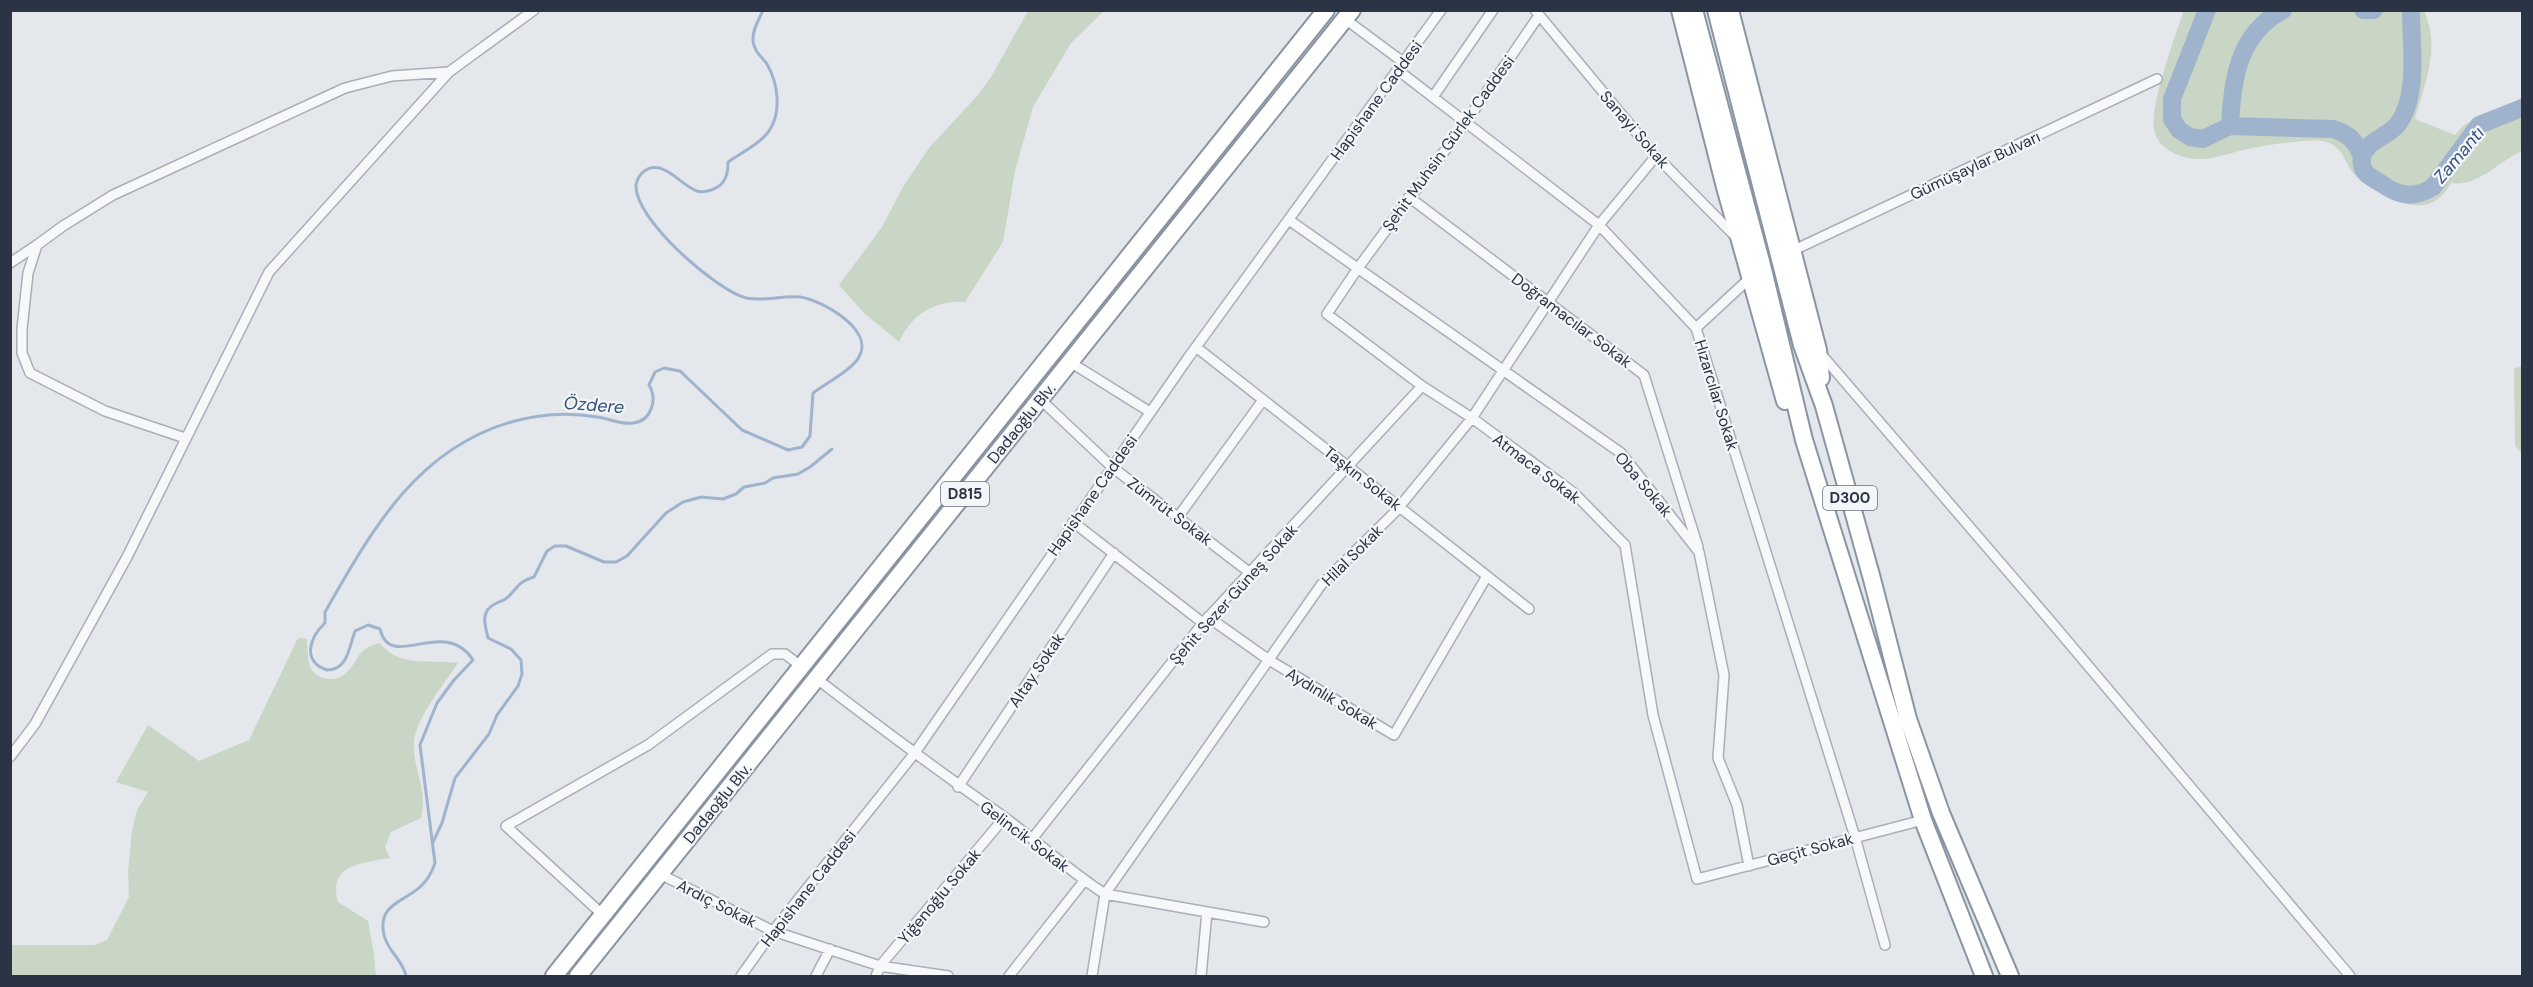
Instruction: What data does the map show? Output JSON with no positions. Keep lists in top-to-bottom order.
{
  "streets": {
    "highway": ["Dadaoğlu Blv.", "D815", "D300"],
    "street": [
      "Hapishane Caddesi",
      "Sanayi Sokak",
      "Şehit Muhsin Gürlek Caddesi",
      "Gümüşaylar Bulvarı",
      "Doğramacılar Sokak",
      "Hızarcılar Sokak",
      "Atmaca Sokak",
      "Taşkın Sokak",
      "Oba Sokak",
      "Zümrüt Sokak",
      "Hilal Sokak",
      "Şehit Sezer Güneş Sokak",
      "Altay Sokak",
      "Aydınlık Sokak",
      "Gelincik Sokak",
      "Geçit Sokak",
      "Yiğenoğlu Sokak",
      "Ardıç Sokak"
    ]
  },
  "crossings": [
    ["Hapishane Caddesi", "Hızarcılar Sokak"],
    ["Hapishane Caddesi", "Taşkın Sokak"],
    ["Hapishane Caddesi", "Oba Sokak"],
    ["Hapishane Caddesi", "Zümrüt Sokak"],
    ["Hapishane Caddesi", "Aydınlık Sokak"],
    ["Hapishane Caddesi", "Gelincik Sokak"],
    ["Hapishane Caddesi", "Ardıç Sokak"],
    ["Sanayi Sokak", "Şehit Muhsin Gürlek Caddesi"],
    ["Sanayi Sokak", "Hilal Sokak"],
    ["Şehit Muhsin Gürlek Caddesi", "Doğramacılar Sokak"],
    ["Şehit Muhsin Gürlek Caddesi", "Hızarcılar Sokak"],
    ["Şehit Muhsin Gürlek Caddesi", "Atmaca Sokak"],
    ["Şehit Muhsin Gürlek Caddesi", "Oba Sokak"],
    ["Doğramacılar Sokak", "Oba Sokak"],
    ["Doğramacılar Sokak", "Hilal Sokak"],
    ["Hızarcılar Sokak", "Dadaoğlu Blv."],
    ["Hızarcılar Sokak", "Hilal Sokak"],
    ["Hızarcılar Sokak", "Geçit Sokak"],
    ["Dadaoğlu Blv.", "Zümrüt Sokak"],
    ["Dadaoğlu Blv.", "Gelincik Sokak"],
    ["Dadaoğlu Blv.", "Ardıç Sokak"],
    ["Atmaca Sokak", "Oba Sokak"],
    ["Atmaca Sokak", "Hilal Sokak"],
    ["Atmaca Sokak", "Şehit Sezer Güneş Sokak"],
    ["Atmaca Sokak", "Geçit Sokak"],
    ["Taşkın Sokak", "Hilal Sokak"],
    ["Taşkın Sokak", "Şehit Sezer Güneş Sokak"],
    ["Taşkın Sokak", "Aydınlık Sokak"],
    ["Oba Sokak", "Hilal Sokak"],
    ["Oba Sokak", "Geçit Sokak"],
    ["D300", "Geçit Sokak"],
    ["Zümrüt Sokak", "Şehit Sezer Güneş Sokak"],
    ["Hilal Sokak", "Aydınlık Sokak"],
    ["Hilal Sokak", "Gelincik Sokak"],
    ["Şehit Sezer Güneş Sokak", "Aydınlık Sokak"],
    ["Şehit Sezer Güneş Sokak", "Gelincik Sokak"],
    ["Altay Sokak", "Aydınlık Sokak"],
    ["Altay Sokak", "Gelincik Sokak"],
    ["Gelincik Sokak", "Yiğenoğlu Sokak"],
    ["Yiğenoğlu Sokak", "Ardıç Sokak"]
  ],
  "water": ["Zamantı", "Özdere"]
}
